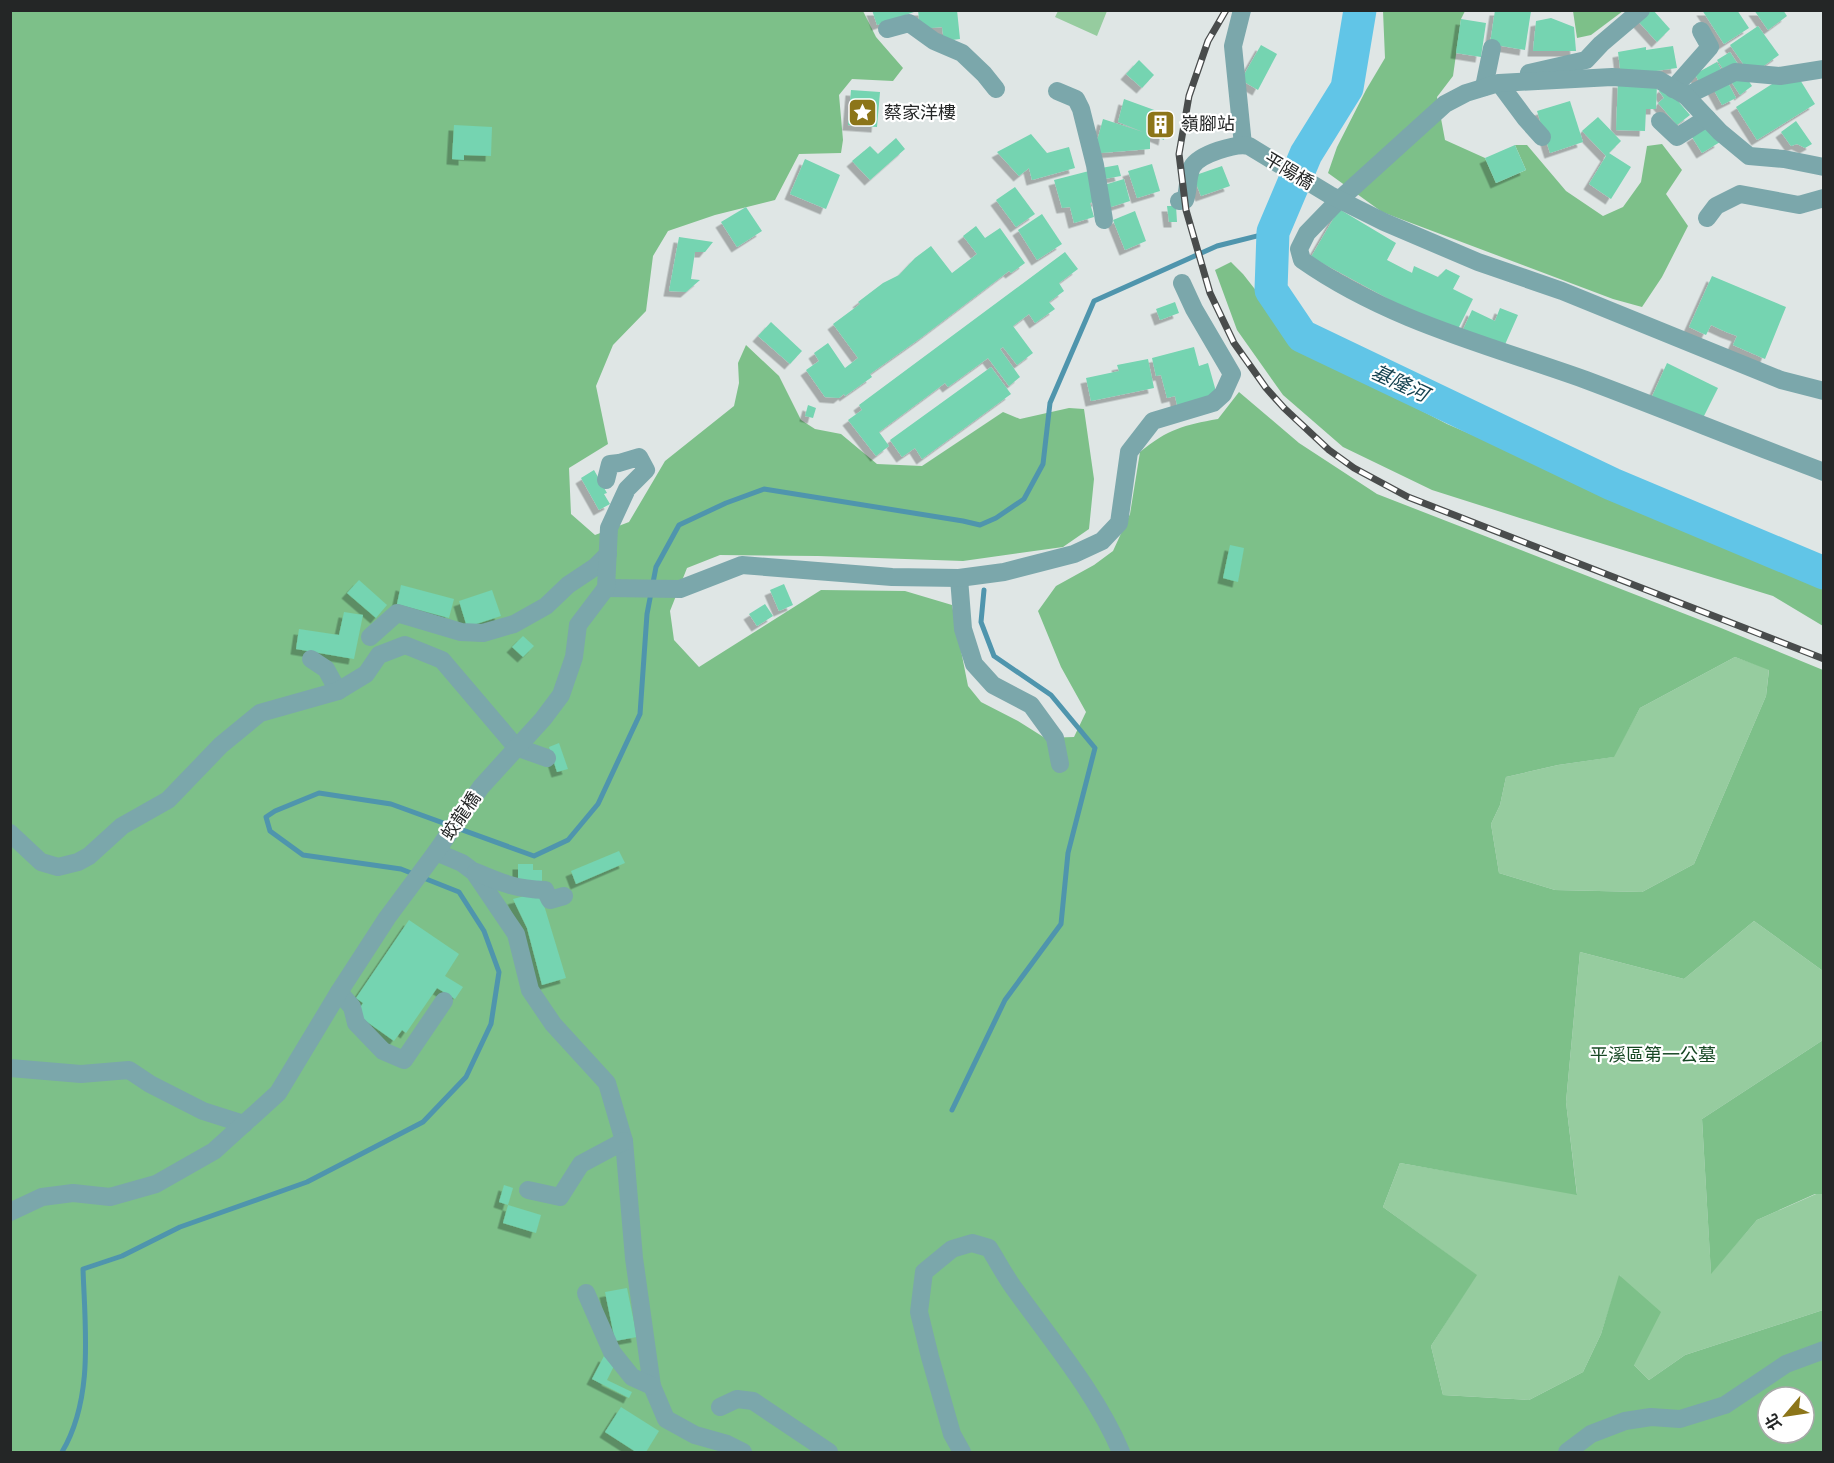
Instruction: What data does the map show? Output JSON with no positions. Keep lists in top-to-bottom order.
{
  "streets": {
    "street": ["平陽橋", "蛟龍橋"]
  },
  "water": ["基隆河"],
  "parks": ["平溪區第一公墓"],
  "places": {
    "place": ["蔡家洋樓"],
    "building": ["嶺腳站"]
  },
  "north": "bottom left"
}
